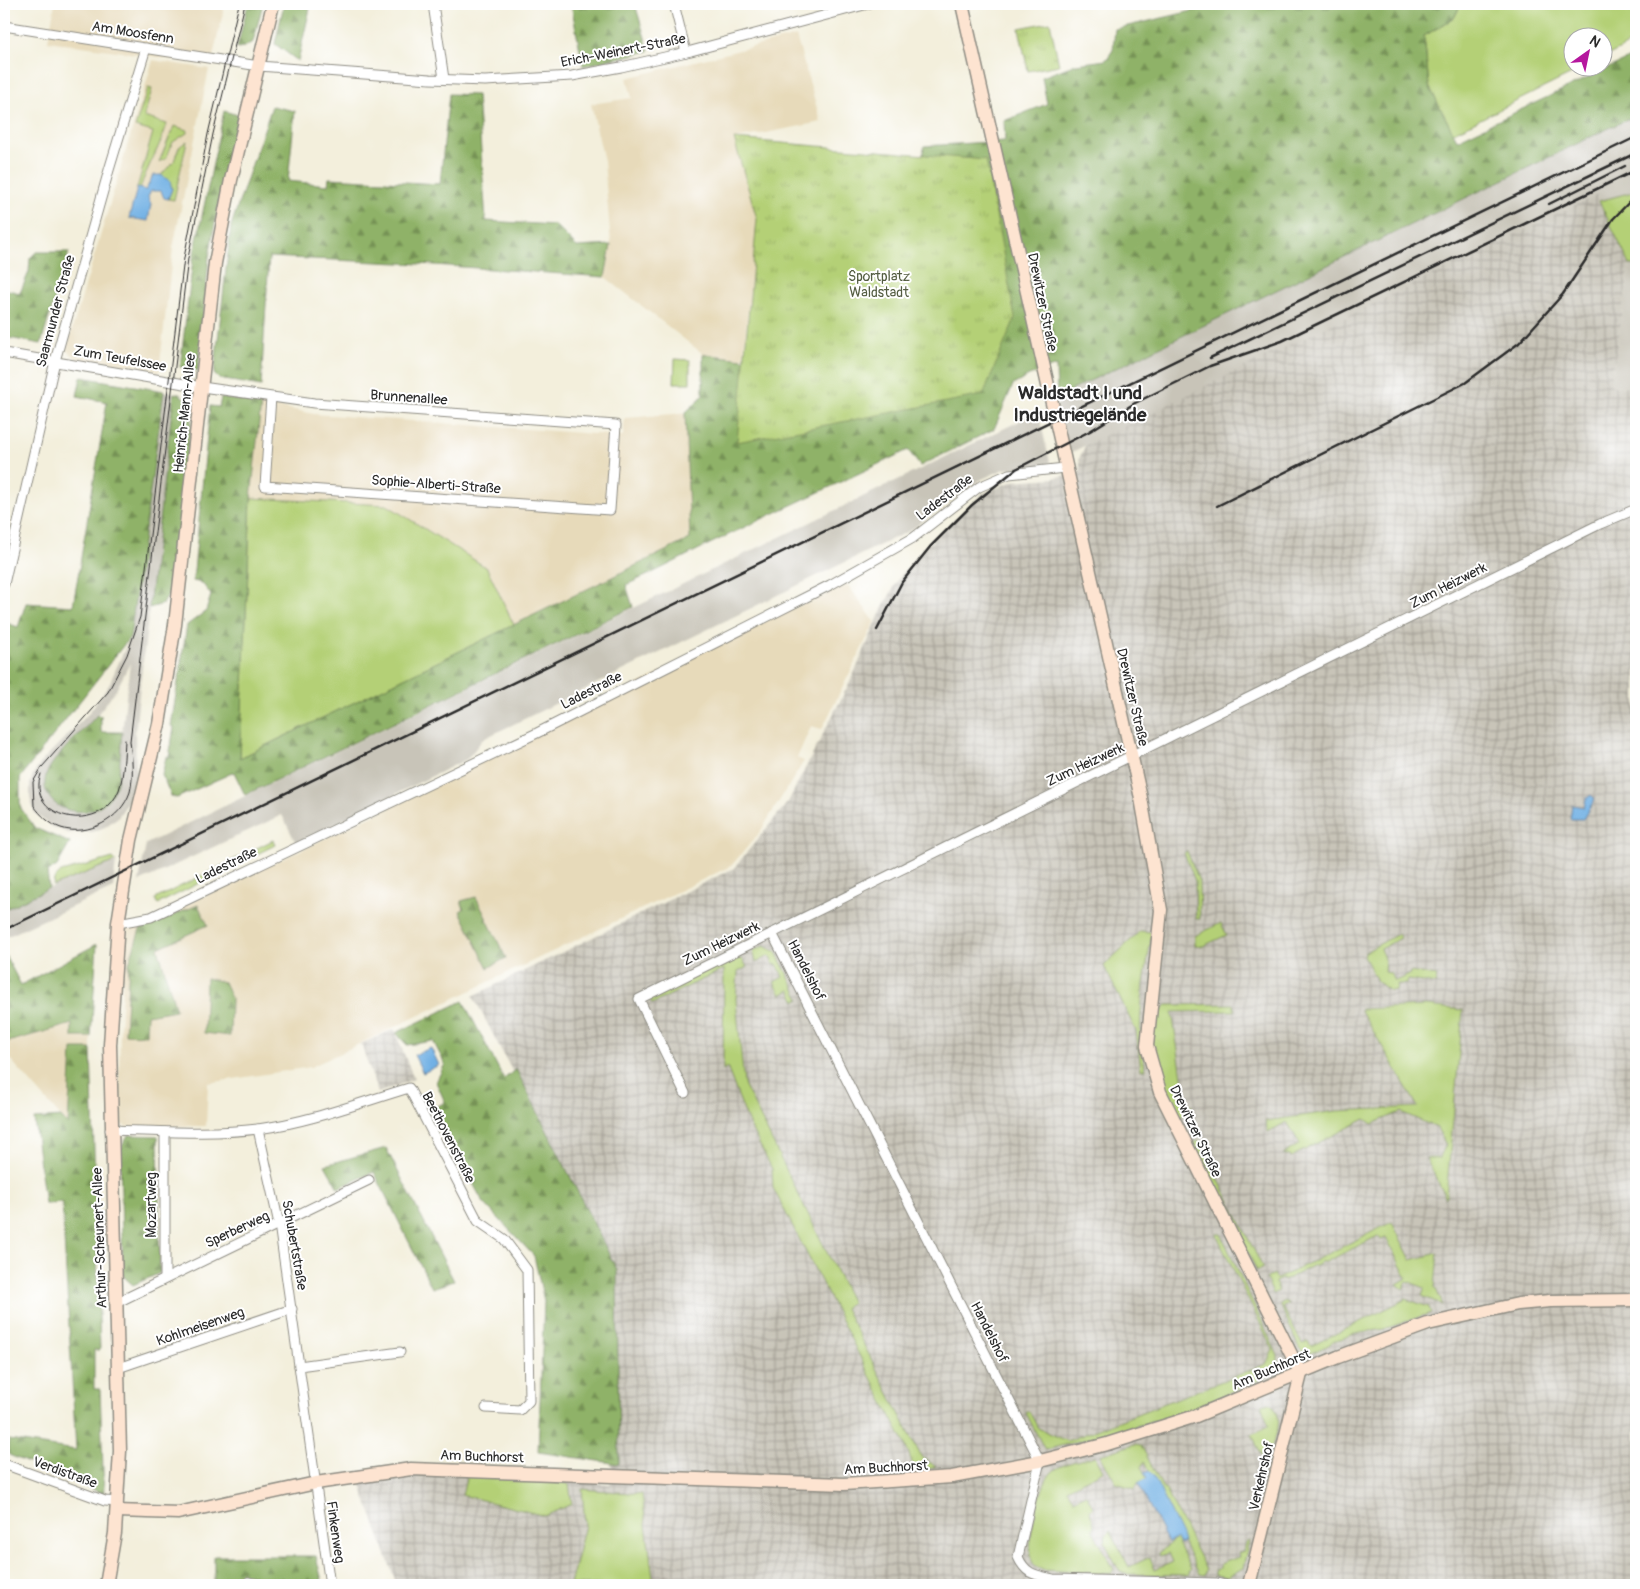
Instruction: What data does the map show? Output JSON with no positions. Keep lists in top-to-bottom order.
{
  "streets": {
    "main road": [
      "Drewitzer Straße",
      "Heinrich-Mann-Allee",
      "Arthur-Scheunert-Allee",
      "Am Buchhorst",
      "Verkehrshof"
    ],
    "street": [
      "Am Moosfenn",
      "Erich-Weinert-Straße",
      "Saarmunder Straße",
      "Zum Teufelssee",
      "Brunnenallee",
      "Sophie-Alberti-Straße",
      "Ladestraße",
      "Zum Heizwerk",
      "Handelshof",
      "Beethovenstraße",
      "Mozartweg",
      "Sperberweg",
      "Schubertstraße",
      "Kohlmeisenweg",
      "Verdistraße",
      "Finkenweg"
    ]
  },
  "crossings": [
    ["Am Moosfenn", "Erich-Weinert-Straße"],
    ["Am Moosfenn", "Saarmunder Straße"],
    ["Am Moosfenn", "Heinrich-Mann-Allee"],
    ["Erich-Weinert-Straße", "Heinrich-Mann-Allee"],
    ["Drewitzer Straße", "Ladestraße"],
    ["Drewitzer Straße", "Zum Heizwerk"],
    ["Drewitzer Straße", "Am Buchhorst"],
    ["Drewitzer Straße", "Verkehrshof"],
    ["Saarmunder Straße", "Zum Teufelssee"],
    ["Zum Teufelssee", "Brunnenallee"],
    ["Zum Teufelssee", "Heinrich-Mann-Allee"],
    ["Brunnenallee", "Heinrich-Mann-Allee"],
    ["Brunnenallee", "Sophie-Alberti-Straße"],
    ["Heinrich-Mann-Allee", "Arthur-Scheunert-Allee"],
    ["Ladestraße", "Arthur-Scheunert-Allee"],
    ["Zum Heizwerk", "Handelshof"],
    ["Handelshof", "Am Buchhorst"],
    ["Beethovenstraße", "Mozartweg"],
    ["Beethovenstraße", "Arthur-Scheunert-Allee"],
    ["Beethovenstraße", "Schubertstraße"],
    ["Mozartweg", "Sperberweg"],
    ["Sperberweg", "Arthur-Scheunert-Allee"],
    ["Sperberweg", "Schubertstraße"],
    ["Arthur-Scheunert-Allee", "Kohlmeisenweg"],
    ["Arthur-Scheunert-Allee", "Am Buchhorst"],
    ["Arthur-Scheunert-Allee", "Verdistraße"],
    ["Schubertstraße", "Kohlmeisenweg"],
    ["Schubertstraße", "Am Buchhorst"],
    ["Schubertstraße", "Finkenweg"],
    ["Am Buchhorst", "Verdistraße"],
    ["Am Buchhorst", "Verkehrshof"],
    ["Am Buchhorst", "Finkenweg"]
  ],
  "districts": ["Waldstadt I und Industriegelände"],
  "parks": ["Sportplatz Waldstadt"],
  "north": "top right"
}
